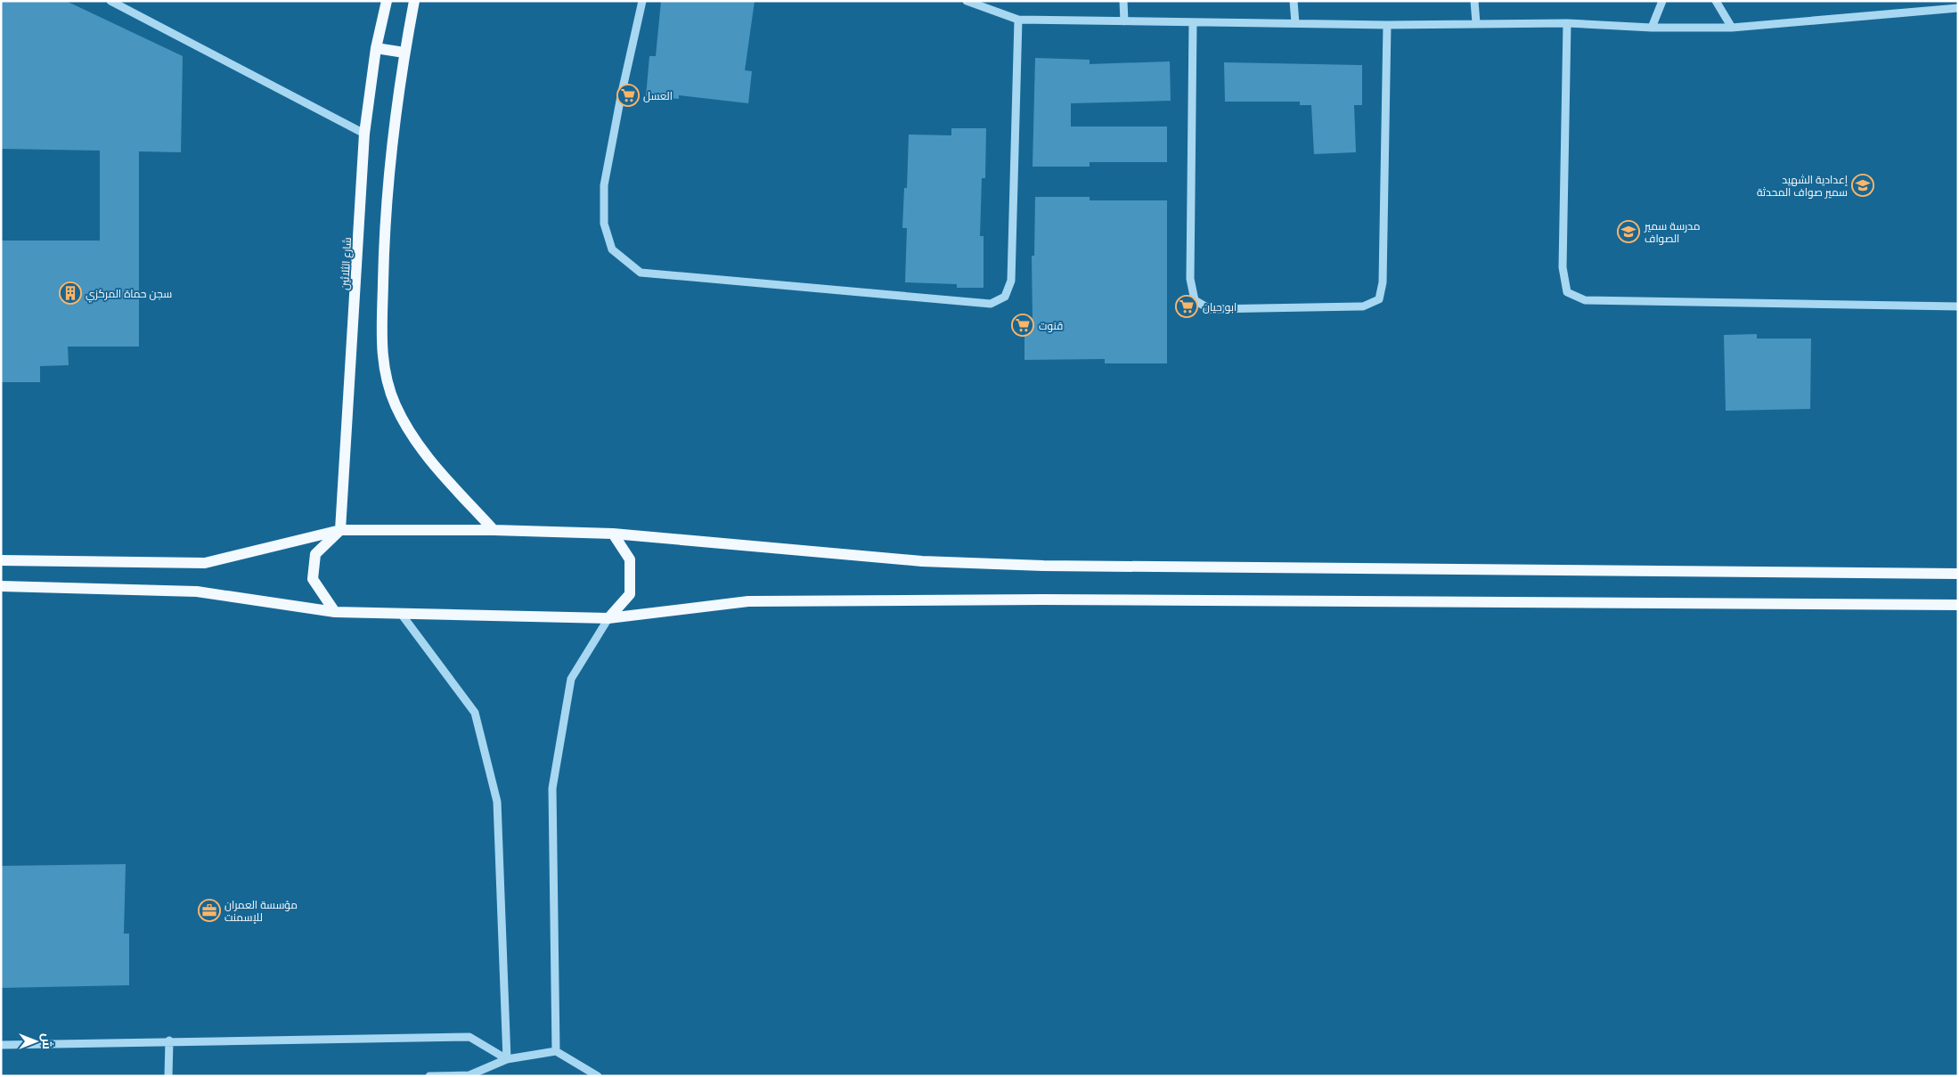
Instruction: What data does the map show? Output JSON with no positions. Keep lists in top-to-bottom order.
{
  "streets": {
    "main road": ["شارع الثلاثين"]
  },
  "places": {
    "supermarket": ["العسل", "ابو حيان", "قنوت"],
    "school or university": ["إعدادية الشهيد سمير صواف المحدثة", "مدرسة سمير الصواف"],
    "building": ["سجن حماة المركزي"],
    "office": ["مؤسسة العمران للإسمنت"]
  },
  "north": "right"
}
